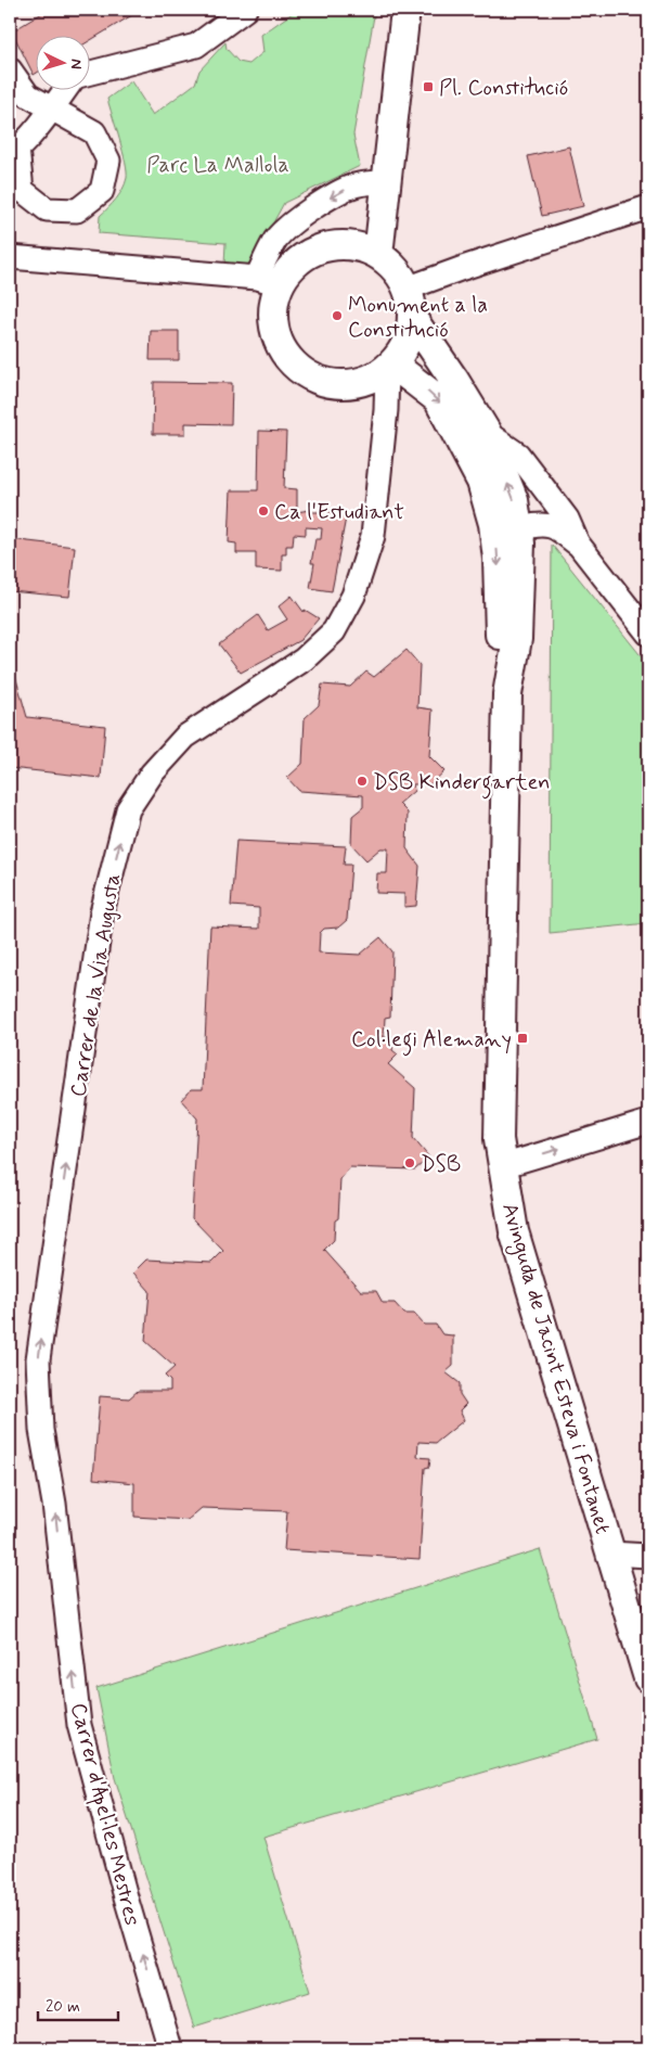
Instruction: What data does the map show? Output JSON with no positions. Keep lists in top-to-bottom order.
{
  "streets": {
    "street": ["Carrer de la Via Augusta", "Avinguda de Jacint Esteva i Fontanet", "Carrer d'Apel·les Mestres"]
  },
  "crossings": [
    ["Carrer de la Via Augusta", "Avinguda de Jacint Esteva i Fontanet"],
    ["Carrer de la Via Augusta", "Carrer d'Apel·les Mestres"]
  ],
  "one_way": ["Carrer de la Via Augusta", "Carrer d'Apel·les Mestres"],
  "parks": ["Parc La Mallola"],
  "places": {
    "transit": ["Pl. Constitució", "Col·legi Alemany"],
    "other": [
      "Monument a la Constitució",
      "Ca l'Estudiant",
      "DSB Kindergarten",
      "DSB"
    ]
  },
  "scale_bar": "20 m",
  "north": "right"
}
